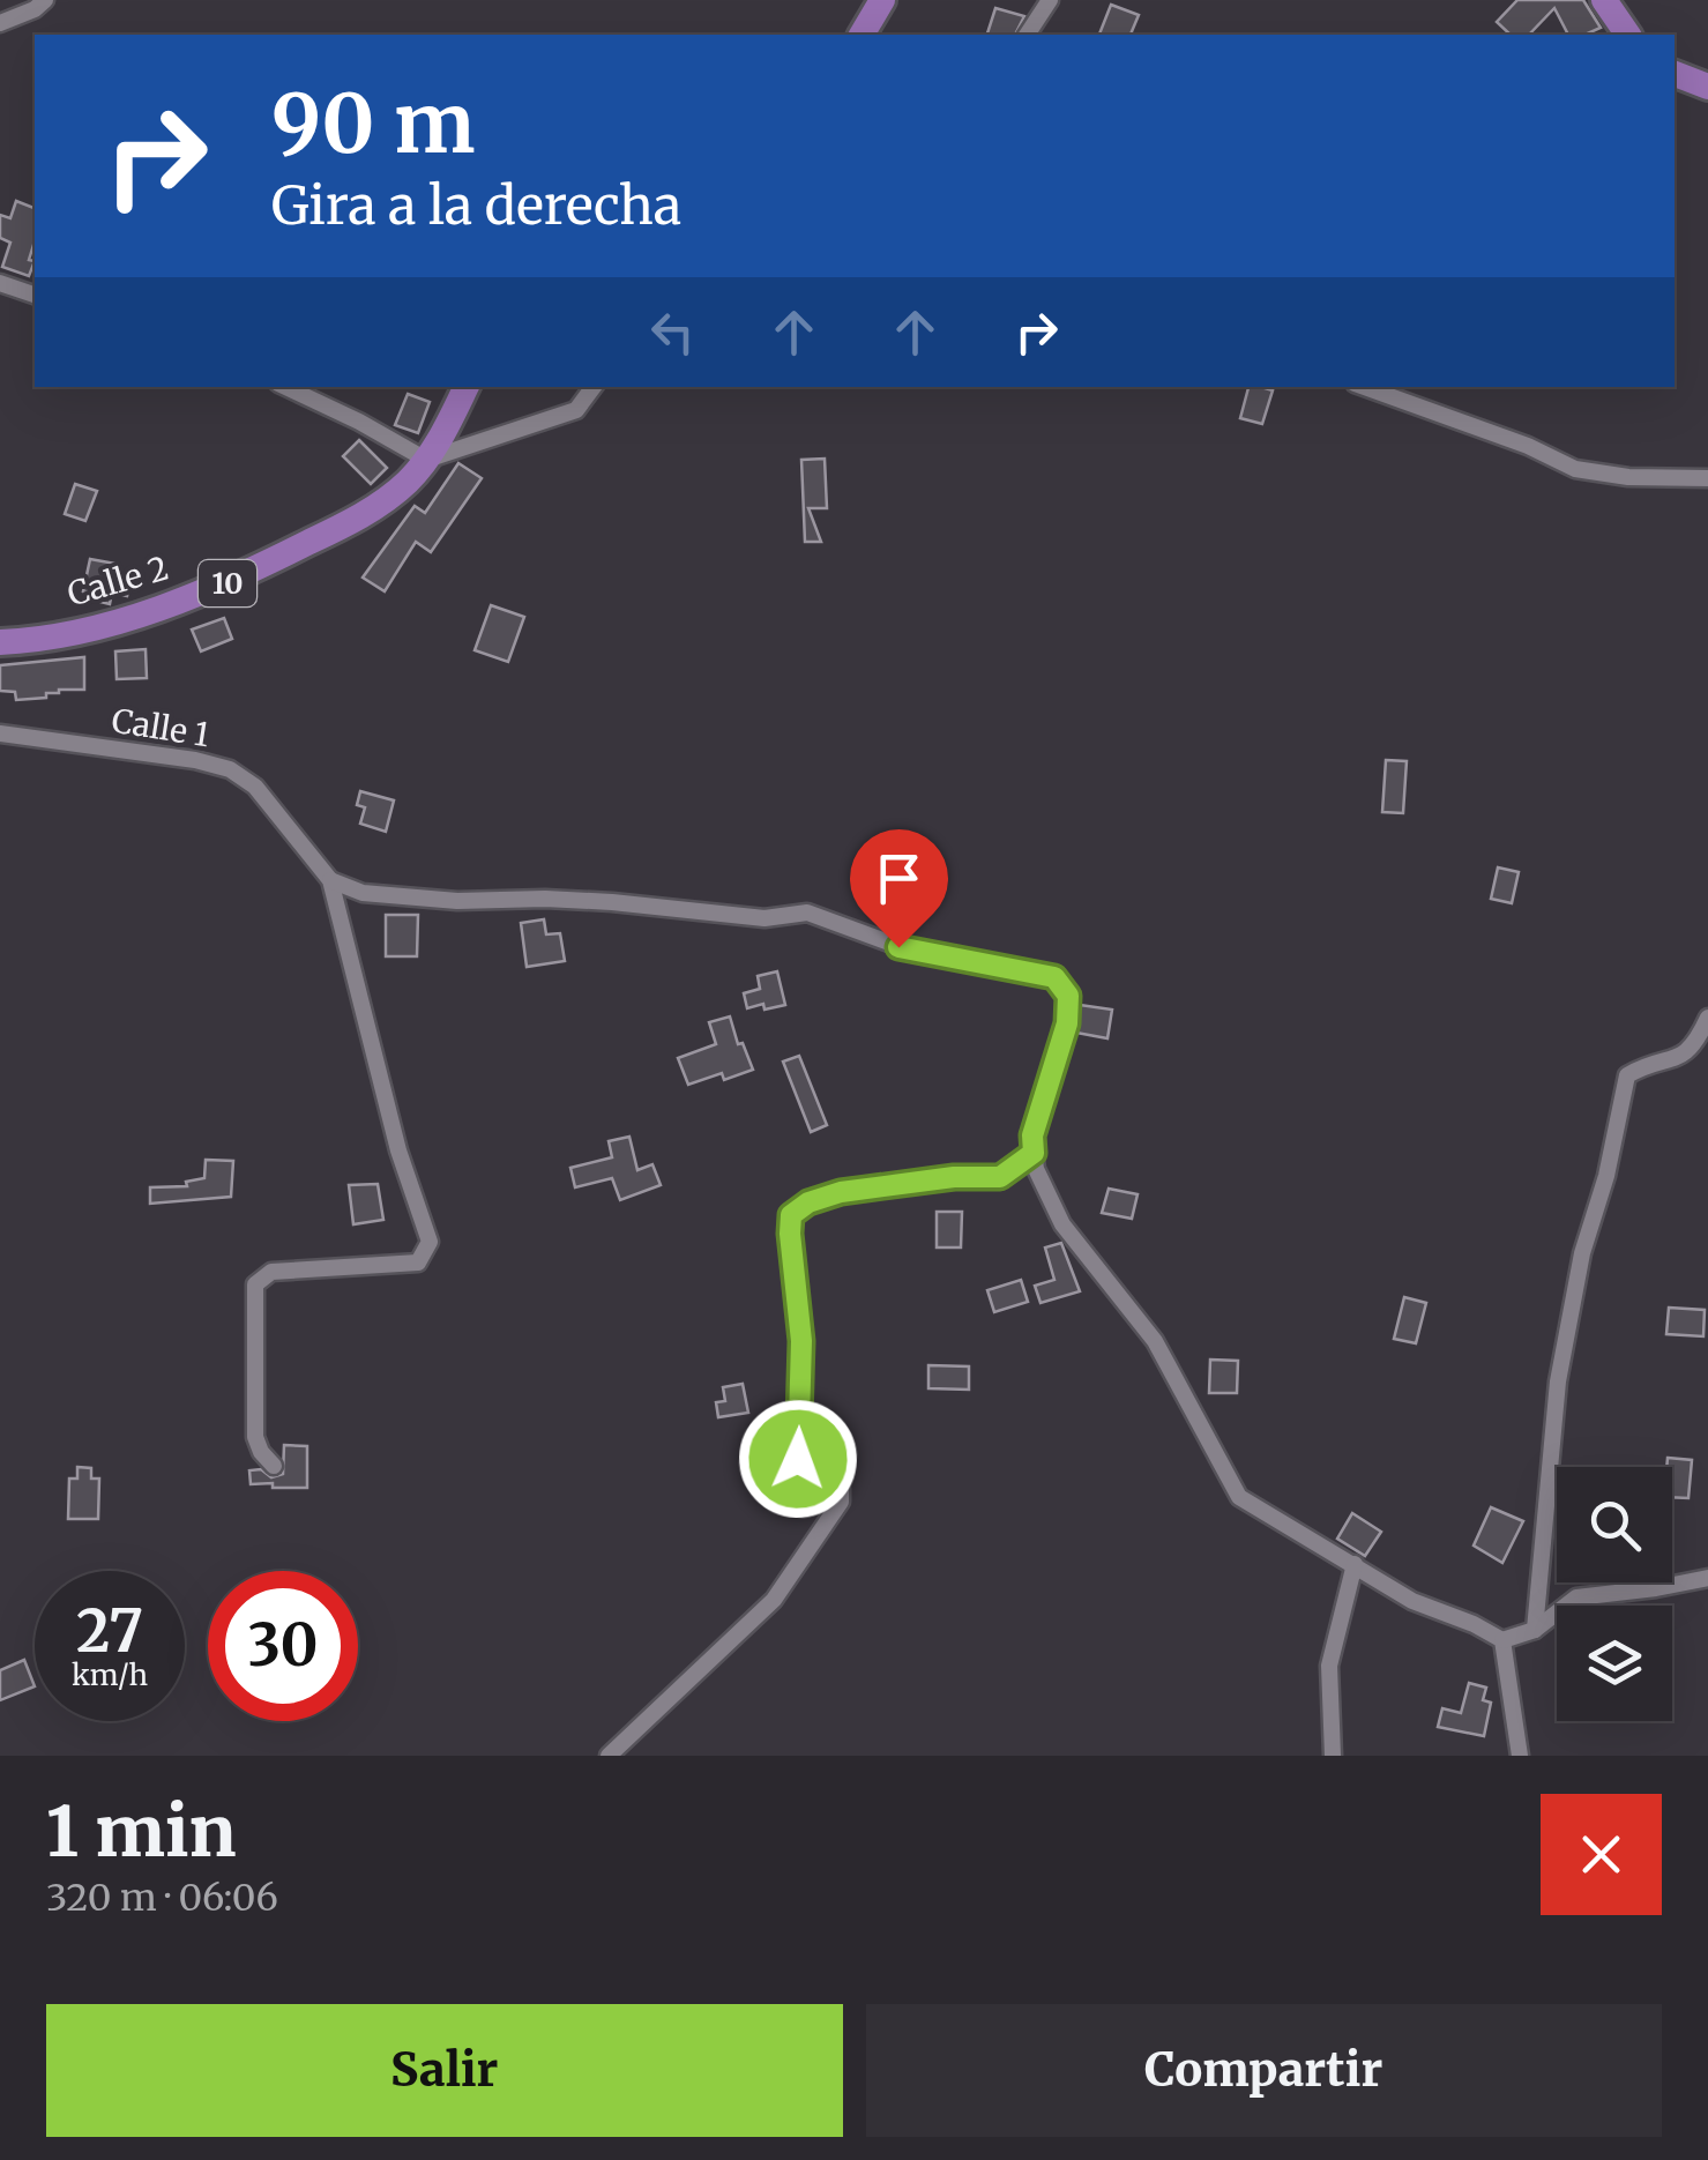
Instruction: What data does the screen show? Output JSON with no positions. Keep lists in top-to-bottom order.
{
  "streets": {
    "main road": ["Calle 2", "10"],
    "street": ["Calle 1"]
  },
  "crossings": [
    ["Calle 2", "10"]
  ],
  "page": {
    "turn": ["90 m", "Gira a la derecha"],
    "speed": "27 km/h",
    "limit": "30",
    "heading": ["1 min", "320 m · 06:06"],
    "buttons": ["Salir", "Compartir"]
  }
}
